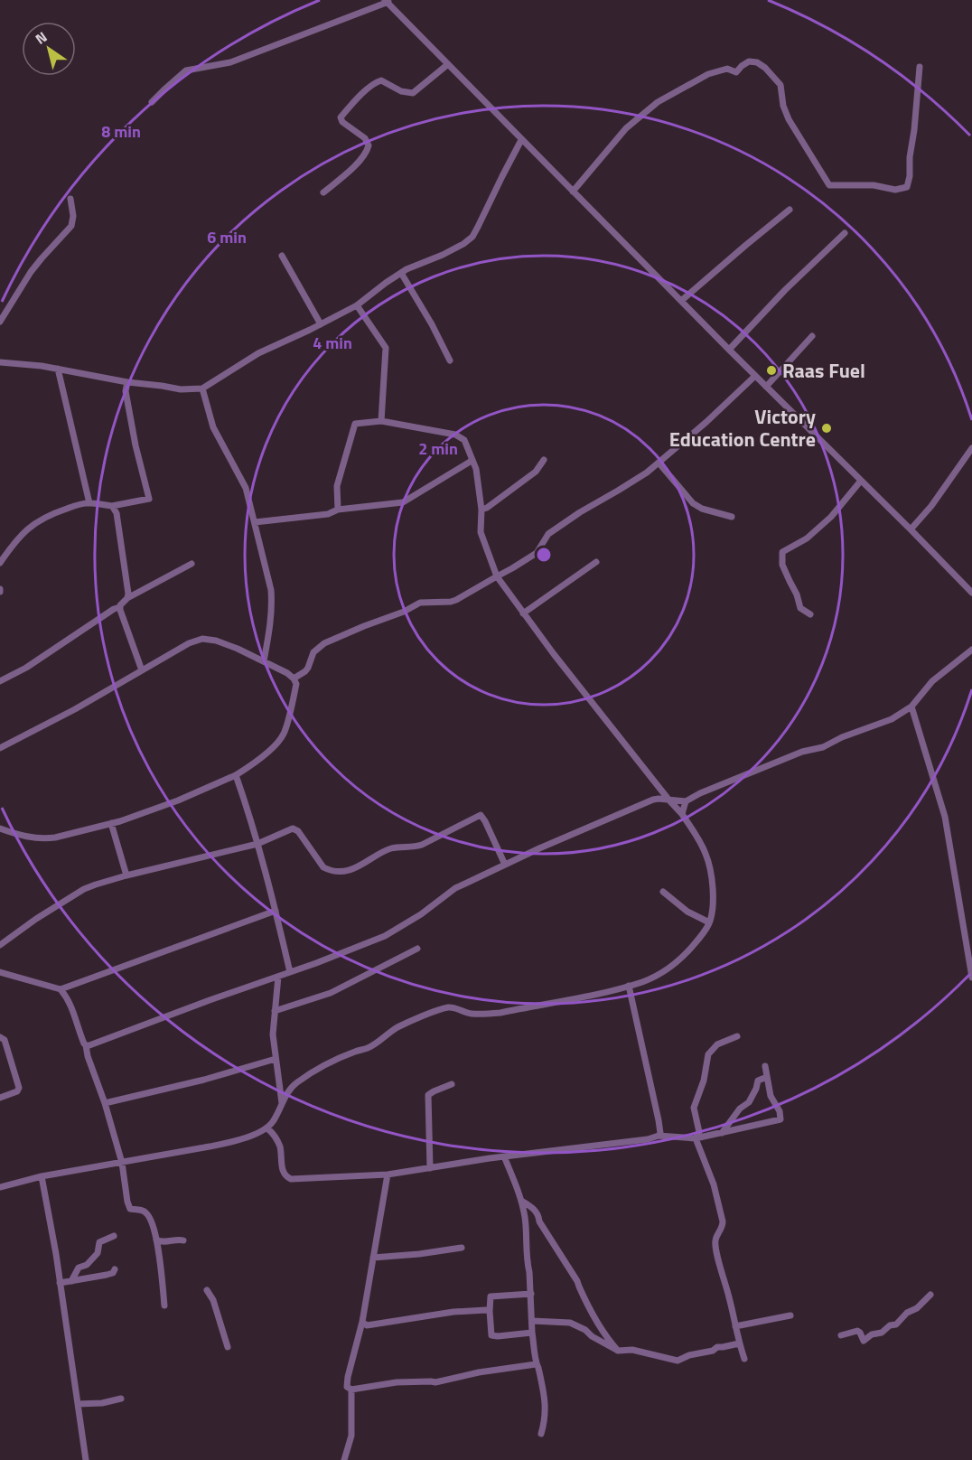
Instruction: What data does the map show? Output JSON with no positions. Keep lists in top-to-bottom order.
{
  "places": ["Raas Fuel", "Victory Education Centre"],
  "north": "top left",
  "rings": [
    "8 min",
    "6 min",
    "4 min",
    "2 min"
  ]
}
